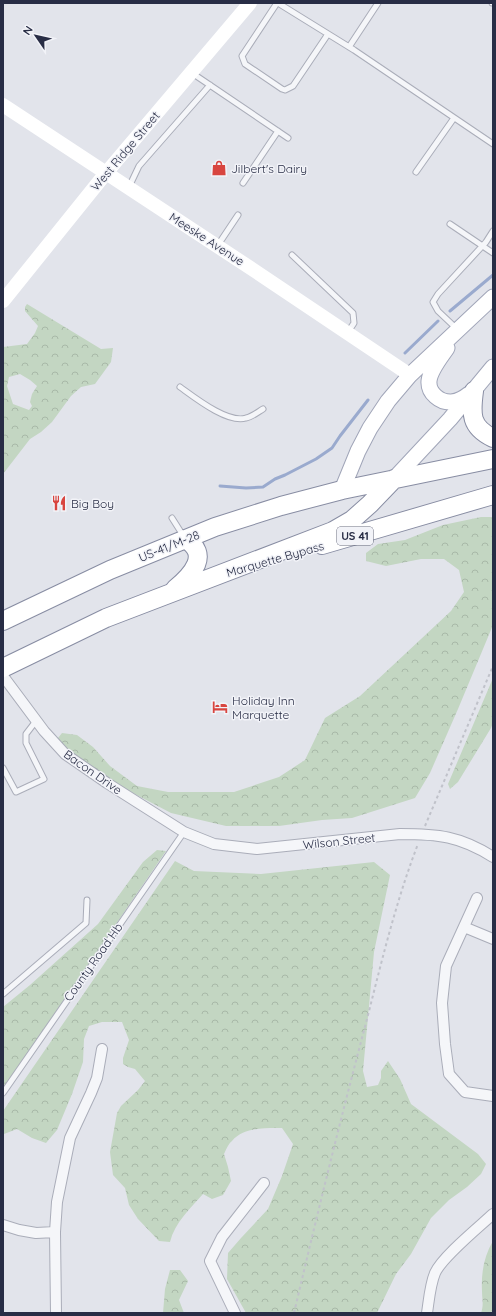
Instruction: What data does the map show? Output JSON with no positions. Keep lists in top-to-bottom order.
{
  "streets": {
    "highway": ["US 41", "US-41/M-28", "Marquette Bypass"],
    "street": [
      "West Ridge Street",
      "Meeske Avenue",
      "Bacon Drive",
      "Wilson Street"
    ],
    "lane": ["County Road Hb"]
  },
  "crossings": [
    ["West Ridge Street", "Meeske Avenue"],
    ["US 41", "Marquette Bypass"],
    ["Bacon Drive", "Wilson Street"],
    ["Bacon Drive", "County Road Hb"],
    ["Wilson Street", "County Road Hb"]
  ],
  "places": {
    "shop": ["Jilbert's Dairy"],
    "restaurant": ["Big Boy"],
    "hotel": ["Holiday Inn Marquette"]
  },
  "north": "top left"
}
